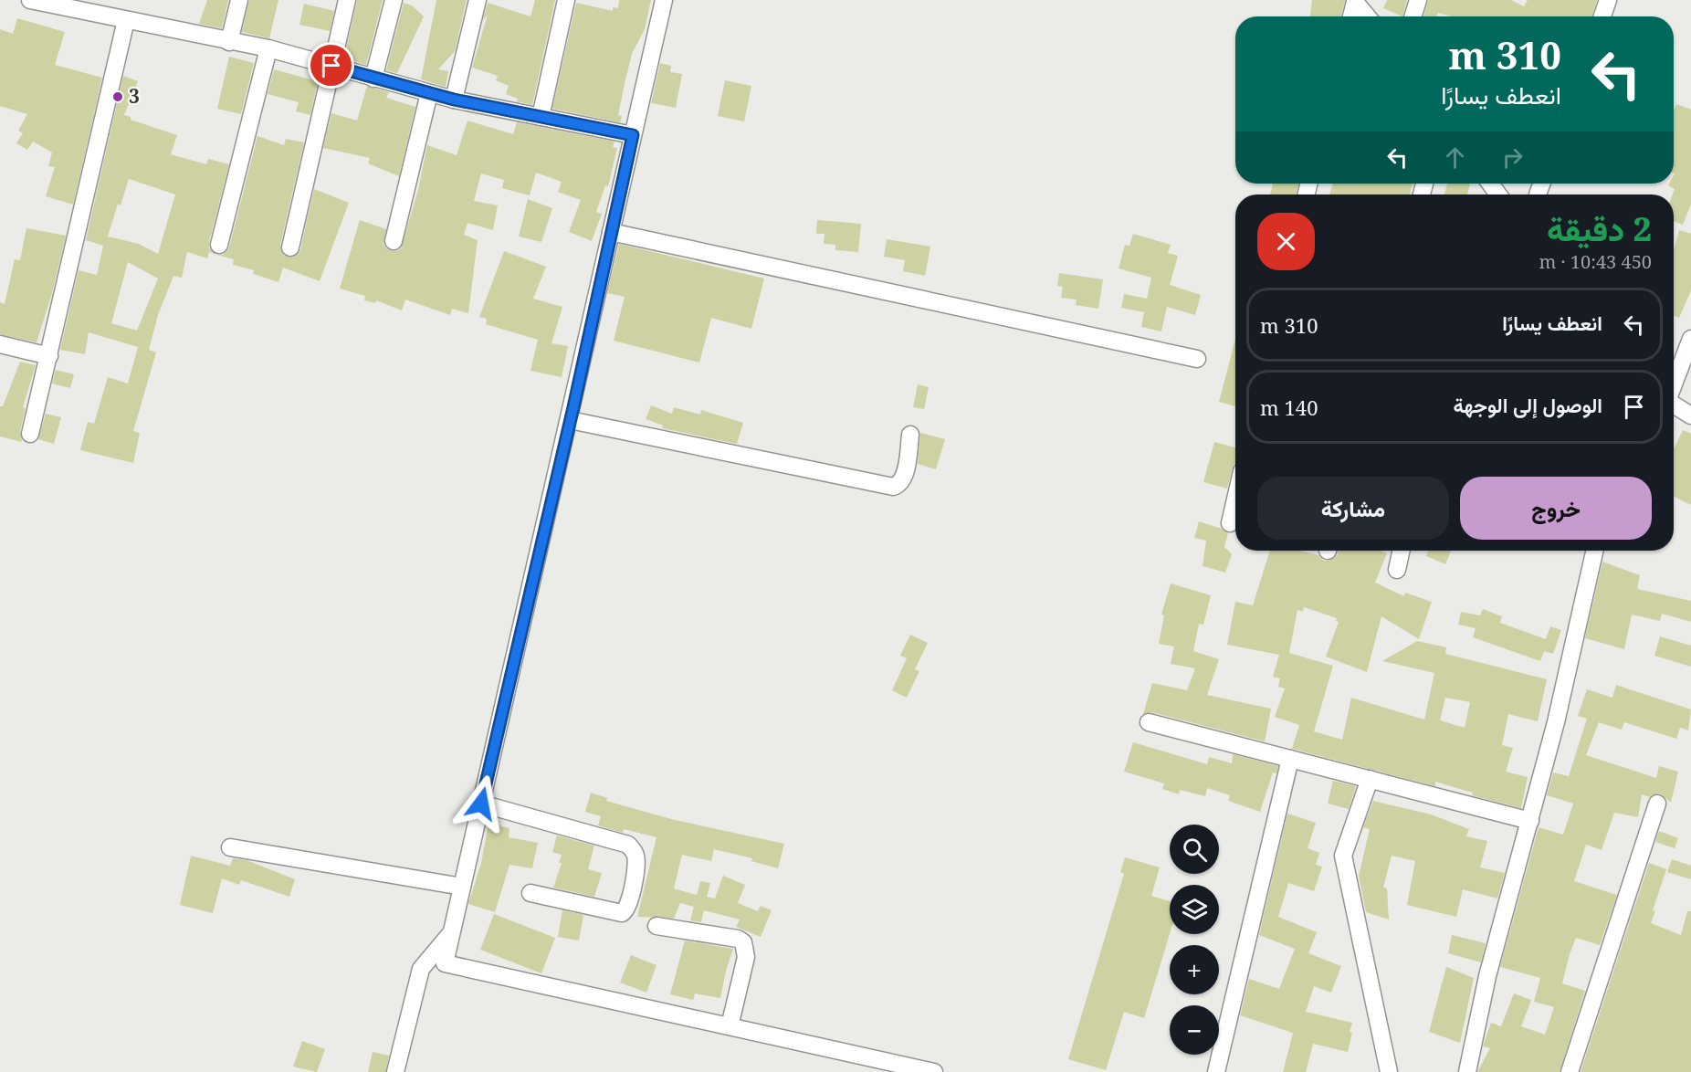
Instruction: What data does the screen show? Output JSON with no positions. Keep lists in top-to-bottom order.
{
  "places": ["3"],
  "page": {
    "turn": ["310 m", "انعطف يسارًا"],
    "heading": ["2 دقيقة", "450 m · 10:43"],
    "list": [
      {
        "name": "انعطف يسارًا",
        "value": "310 m"
      },
      {
        "name": "الوصول إلى الوجهة",
        "value": "140 m"
      }
    ],
    "buttons": ["خروج", "مشاركة"],
    "map_buttons": ["+", "−"]
  }
}
